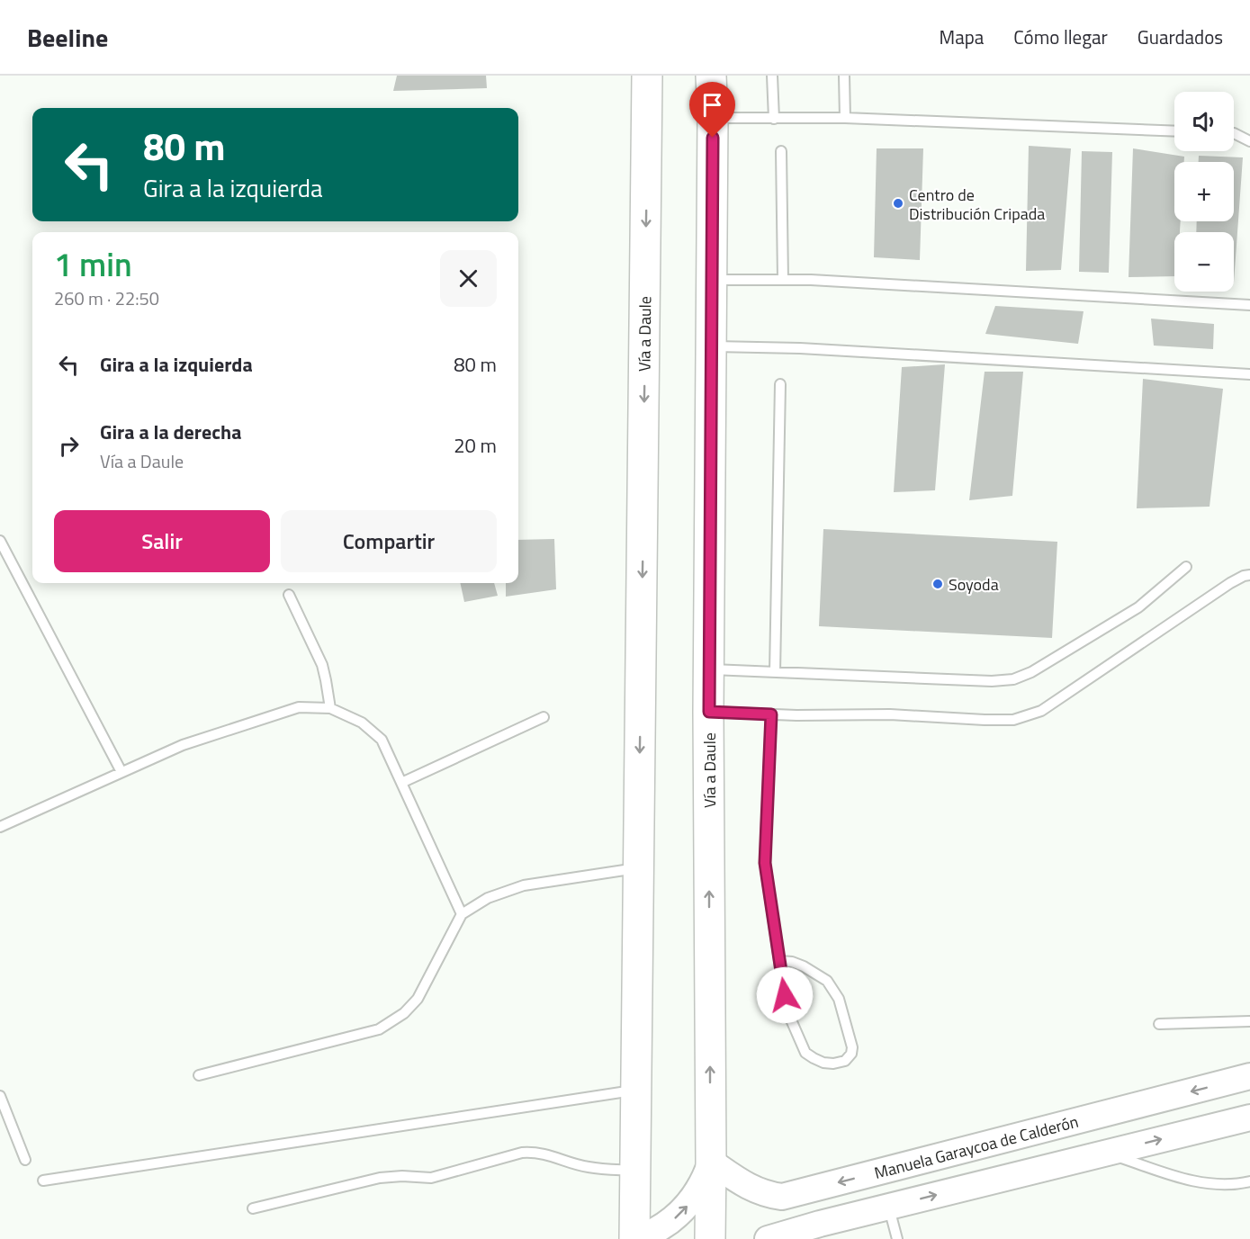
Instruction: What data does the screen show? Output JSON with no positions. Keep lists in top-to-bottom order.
{
  "streets": {
    "highway": ["Vía a Daule"],
    "street": ["Manuela Garaycoa de Calderón"]
  },
  "crossings": [
    ["Vía a Daule", "Manuela Garaycoa de Calderón"]
  ],
  "places": ["Centro de Distribución Cripada", "Soyoda"],
  "page": {
    "header": "Beeline",
    "nav": ["Mapa", "Cómo llegar", "Guardados"],
    "map_buttons": ["+", "−"],
    "turn": ["80 m", "Gira a la izquierda"],
    "heading": ["1 min", "260 m · 22:50"],
    "list": [
      {
        "name": "Gira a la izquierda",
        "value": "80 m"
      },
      {
        "name": "Gira a la derecha",
        "note": "Vía a Daule",
        "value": "20 m"
      }
    ],
    "buttons": ["Salir", "Compartir"]
  }
}
